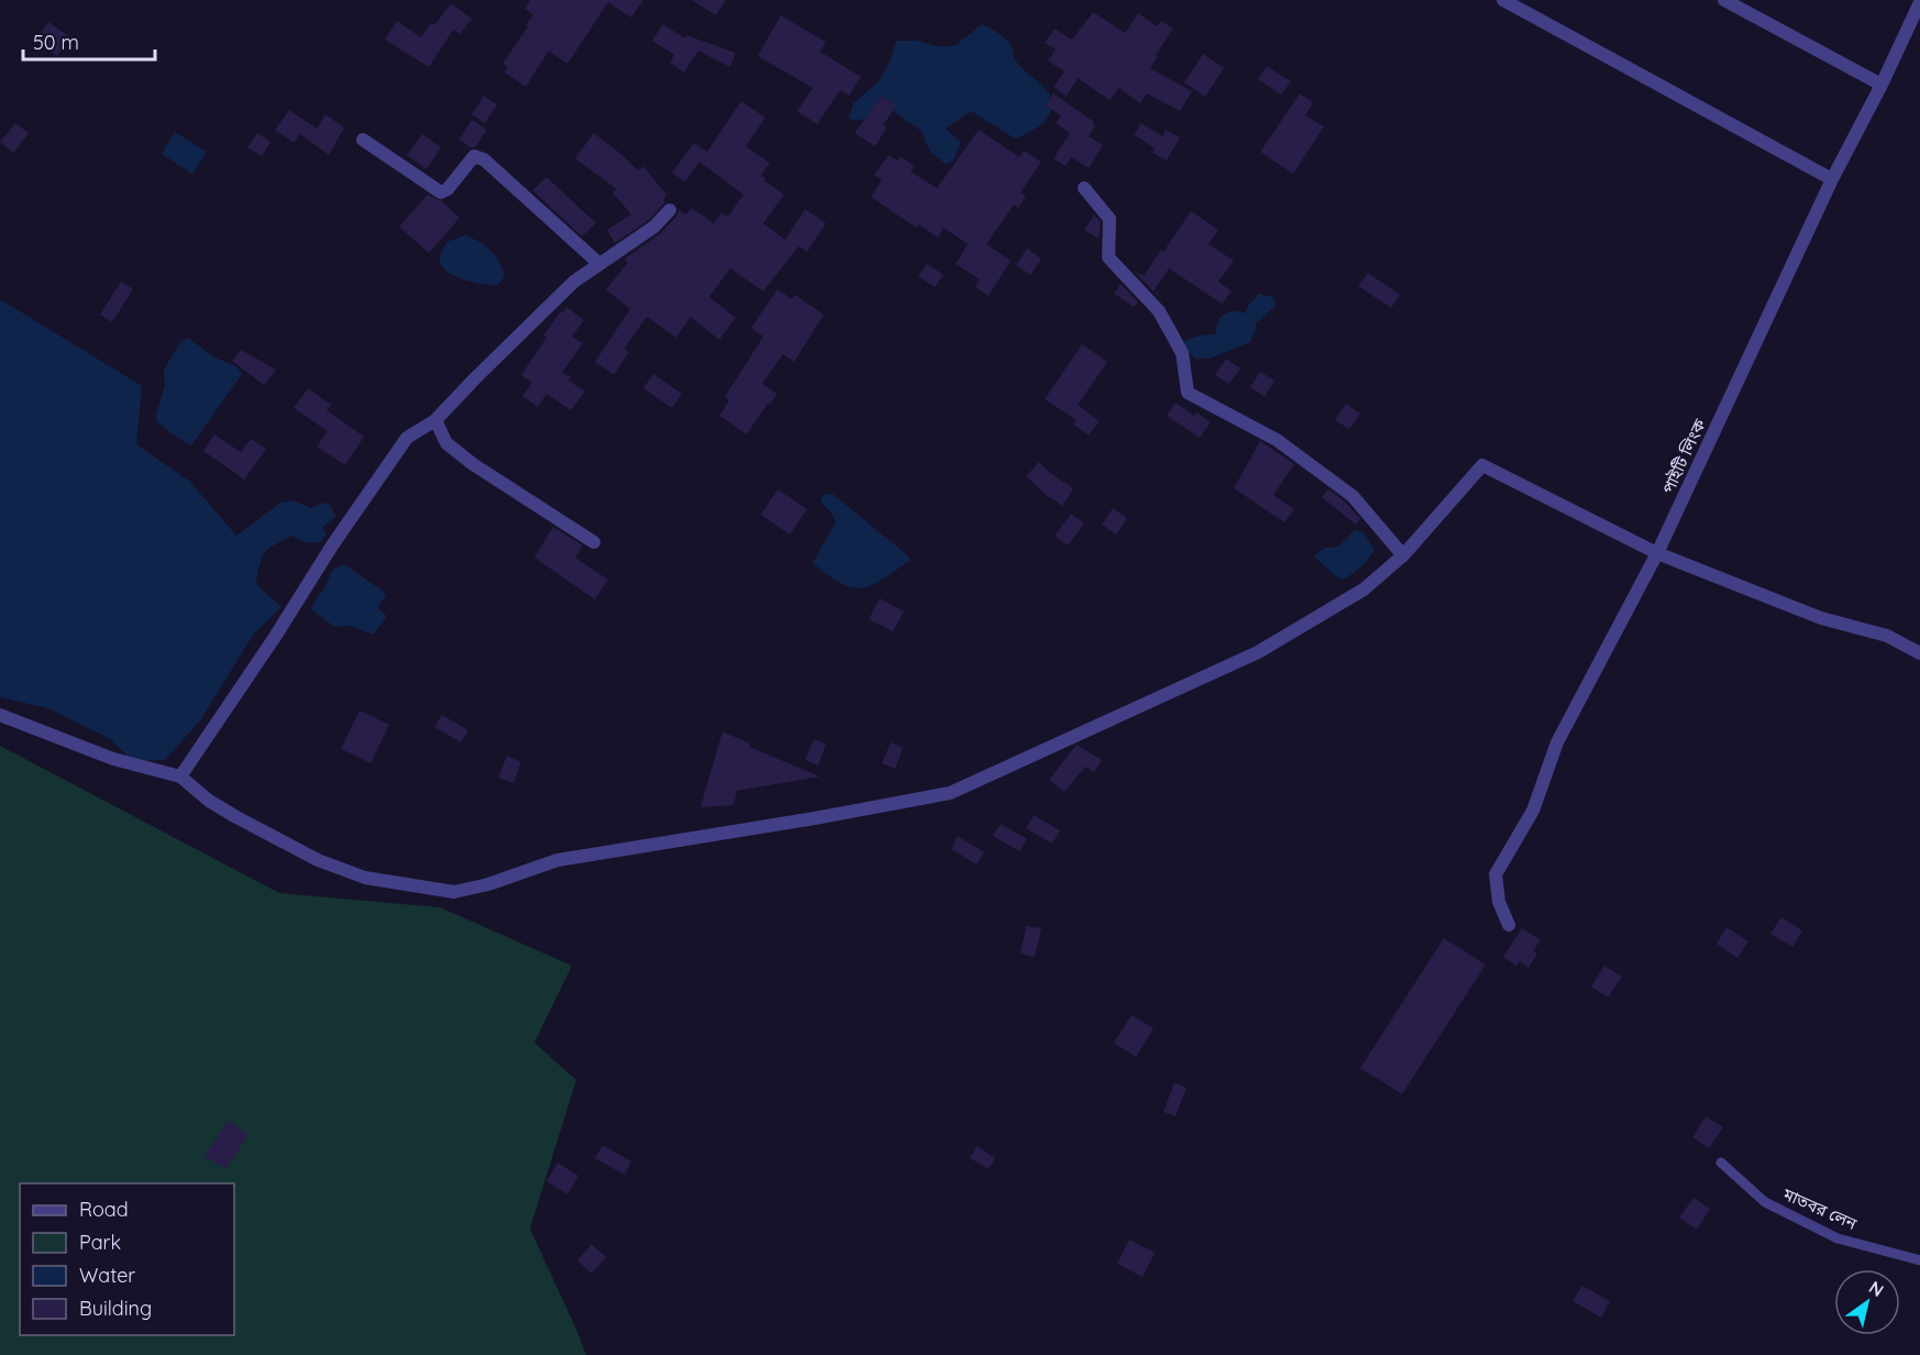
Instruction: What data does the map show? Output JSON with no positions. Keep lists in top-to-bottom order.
{
  "streets": {
    "street": ["পাইটি লিংক", "মাতবর লেন"]
  },
  "legend": [
    "Road",
    "Park",
    "Water",
    "Building"
  ],
  "scale_bar": "50 m",
  "north": "top right"
}
